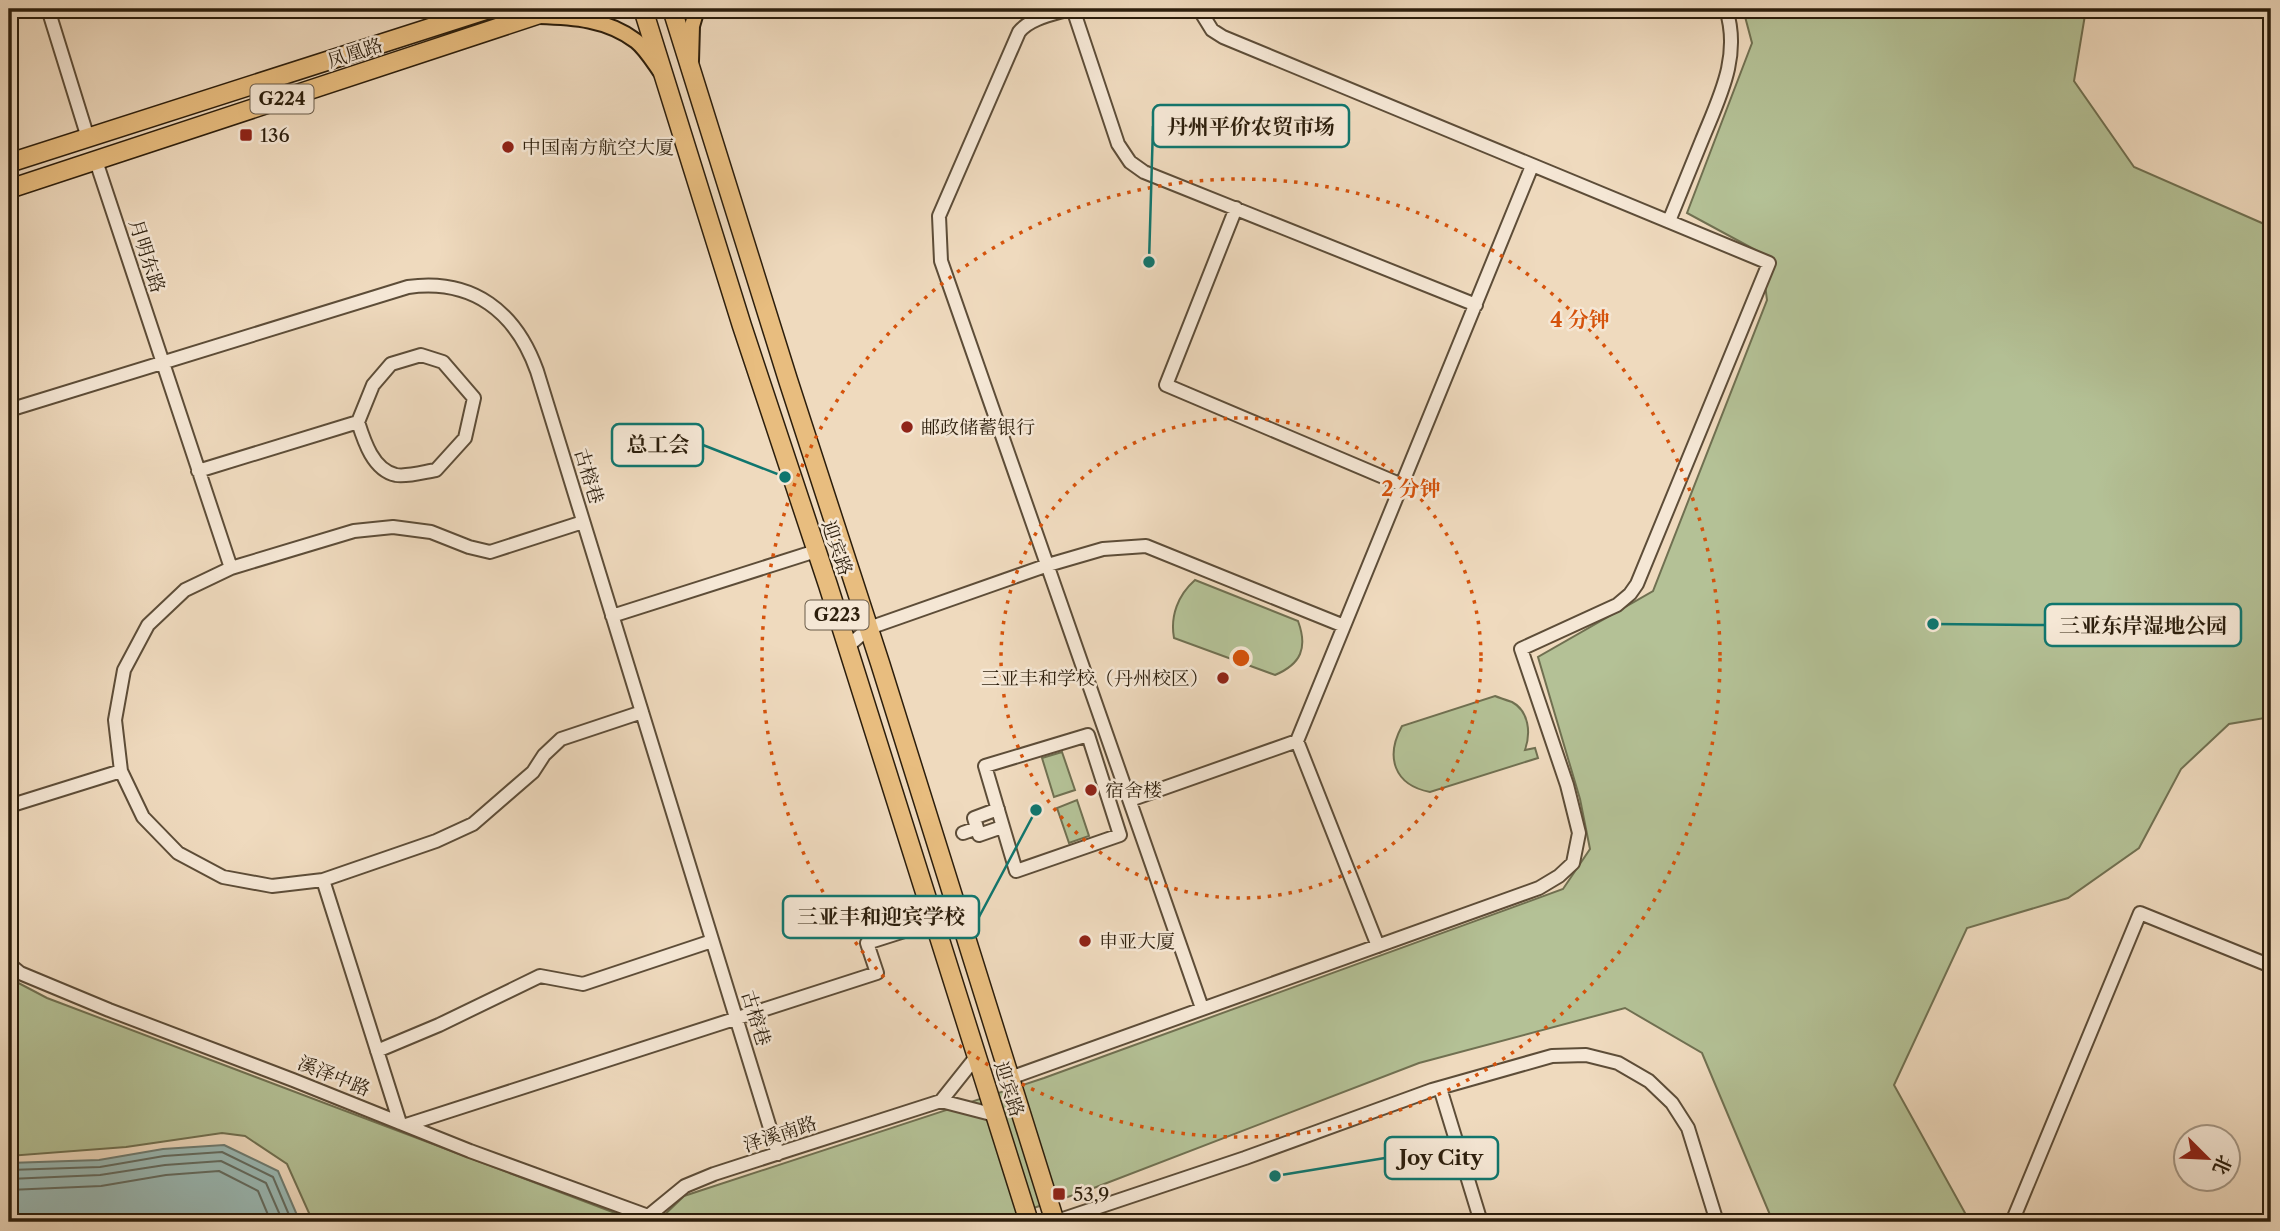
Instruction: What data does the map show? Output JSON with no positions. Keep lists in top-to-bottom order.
{
  "streets": {
    "highway": [
      "凤凰路",
      "G224",
      "迎宾路",
      "G223"
    ],
    "street": [
      "月明东路",
      "古榕巷",
      "溪泽中路",
      "泽溪南路"
    ]
  },
  "crossings": [
    ["凤凰路", "月明东路"],
    ["月明东路", "古榕巷"],
    ["古榕巷", "泽溪南路"],
    ["溪泽中路", "泽溪南路"]
  ],
  "places": {
    "transit": ["136", "53,9"],
    "other": [
      "中国南方航空大厦",
      "丹州平价农贸市场",
      "邮政储蓄银行",
      "总工会",
      "三亚东岸湿地公园",
      "三亚丰和学校（丹州校区）",
      "宿舍楼",
      "三亚丰和迎宾学校",
      "申亚大厦",
      "Joy City"
    ]
  },
  "north": "bottom right",
  "rings": ["4 分钟", "2 分钟"]
}
